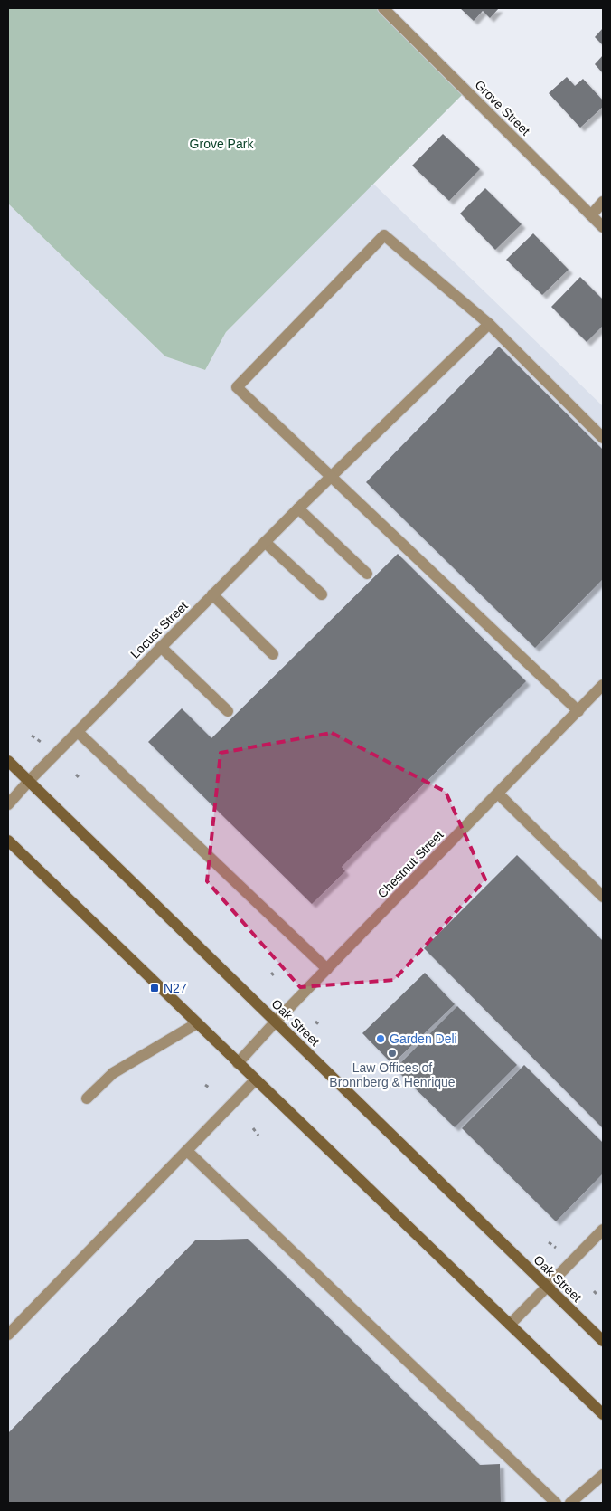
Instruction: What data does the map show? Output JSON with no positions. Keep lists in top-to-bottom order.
{
  "streets": {
    "street": [
      "Grove Street",
      "Locust Street",
      "Chestnut Street",
      "Oak Street"
    ]
  },
  "crossings": [
    ["Locust Street", "Oak Street"],
    ["Chestnut Street", "Oak Street"]
  ],
  "parks": ["Grove Park"],
  "places": {
    "transit": ["N27"],
    "other": ["Garden Deli", "Law Offices of Bronnberg & Henrique"]
  }
}
